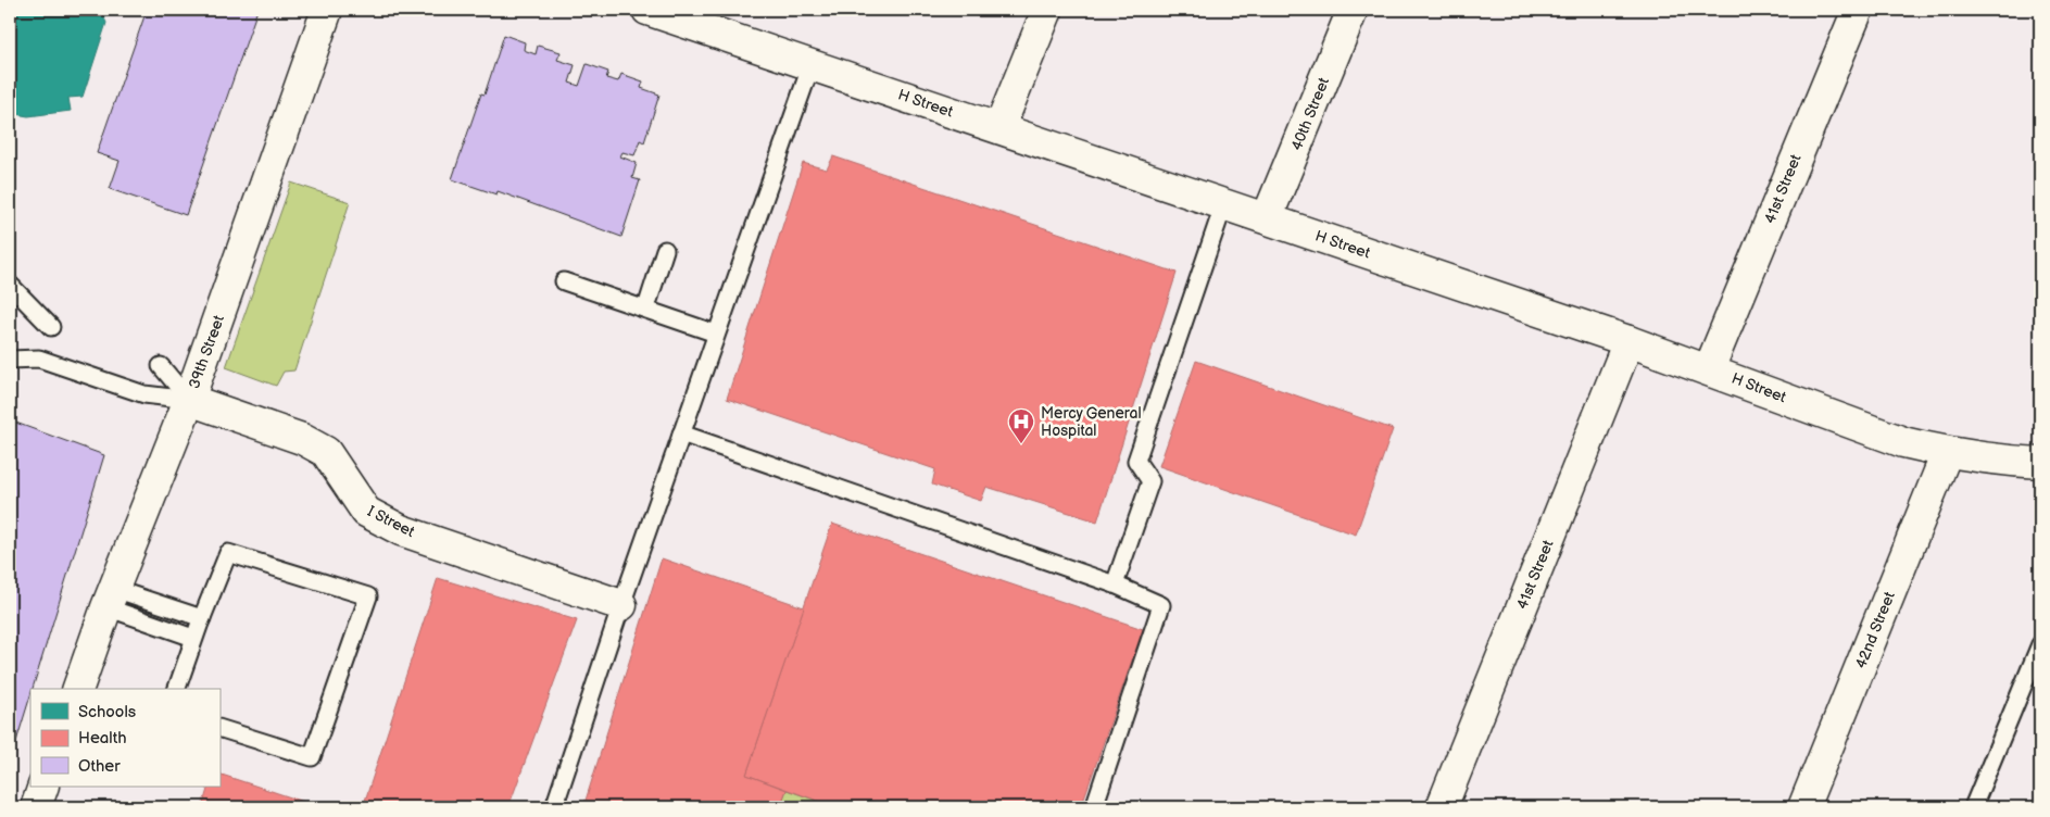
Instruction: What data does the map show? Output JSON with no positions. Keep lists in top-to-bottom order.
{
  "streets": {
    "street": [
      "H Street",
      "40th Street",
      "41st Street",
      "39th Street",
      "I Street",
      "42nd Street"
    ]
  },
  "crossings": [
    ["H Street", "40th Street"],
    ["H Street", "41st Street"],
    ["H Street", "42nd Street"],
    ["39th Street", "I Street"]
  ],
  "places": {
    "hospital": ["Mercy General Hospital"]
  },
  "legend": ["Schools", "Health", "Other"]
}
